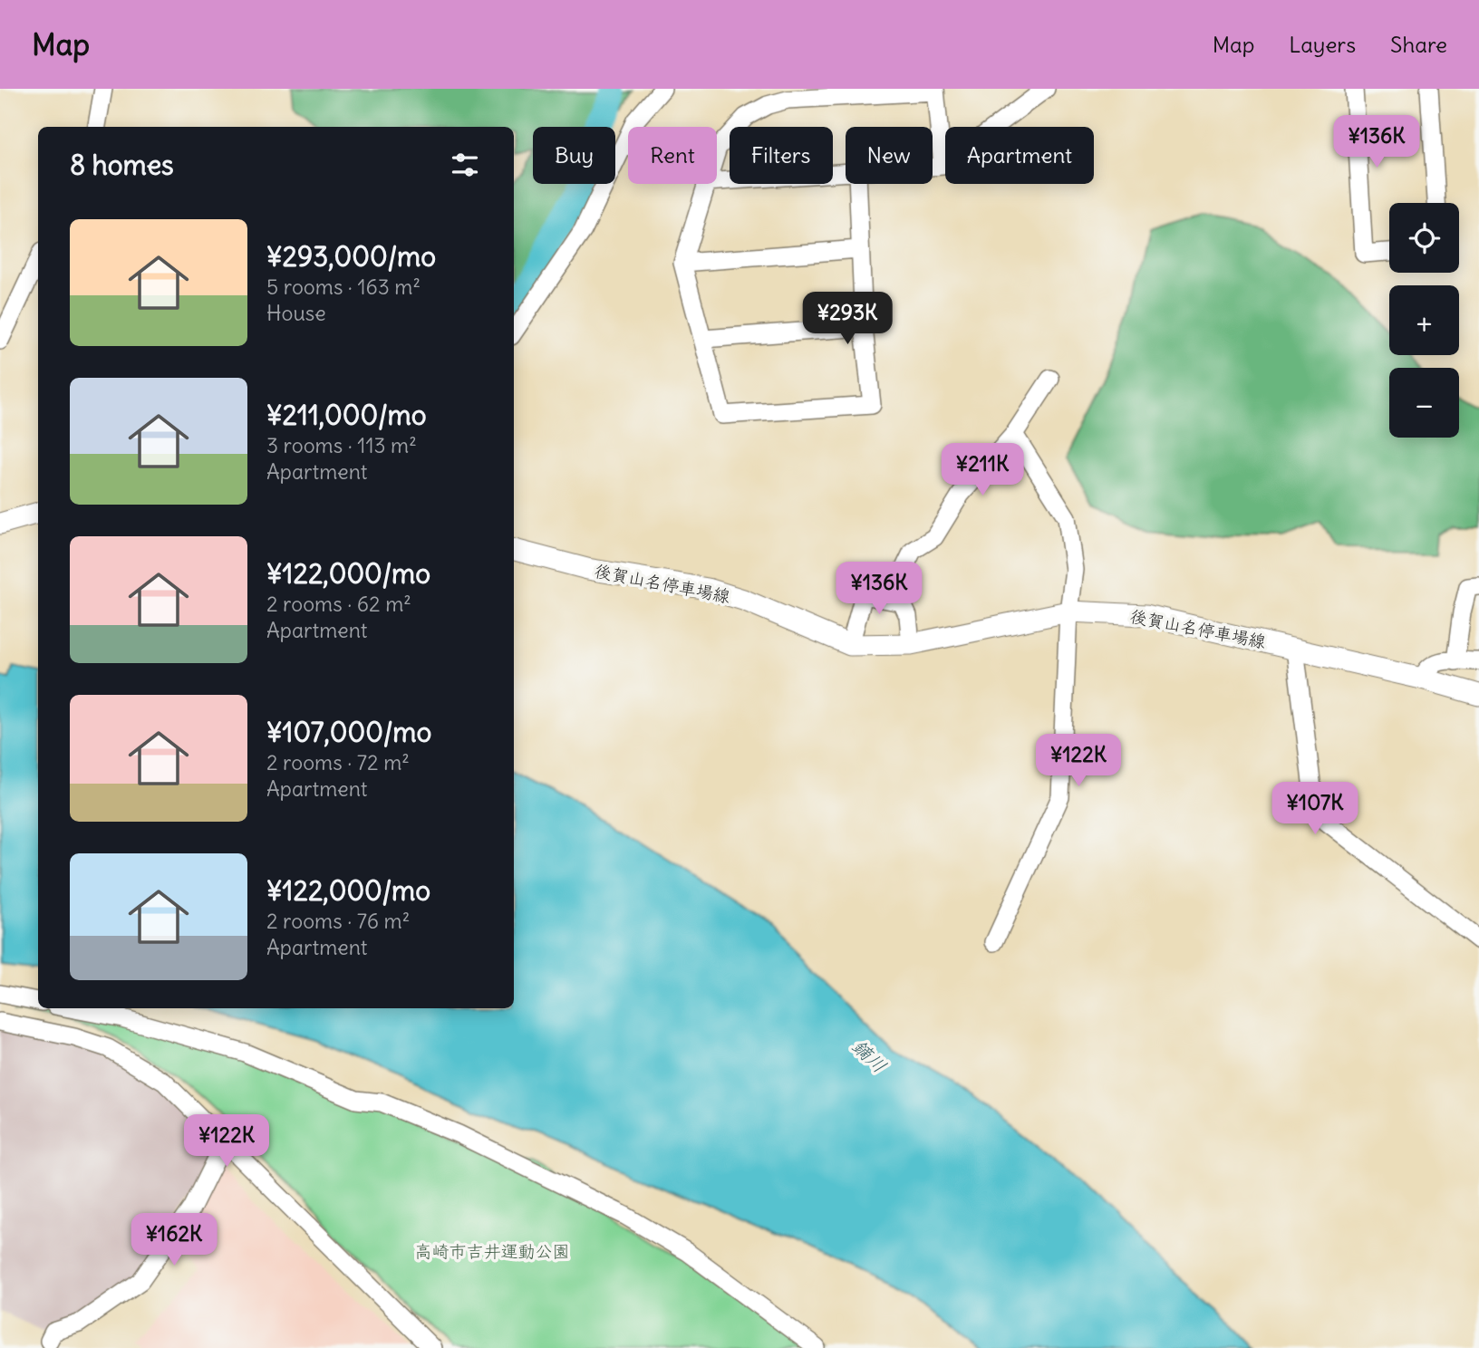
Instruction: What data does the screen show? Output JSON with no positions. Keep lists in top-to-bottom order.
{
  "streets": {
    "main road": ["後賀山名停車場線"]
  },
  "water": ["鏑川"],
  "parks": ["高崎市吉井運動公園"],
  "page": {
    "header": "Map",
    "nav": ["Map", "Layers", "Share"],
    "price": [
      "¥136K",
      "¥293K",
      "¥211K",
      "¥136K",
      "¥122K",
      "¥107K",
      "¥122K",
      "¥162K"
    ],
    "chip": [
      "Buy",
      "Rent",
      "Filters",
      "New",
      "Apartment"
    ],
    "heading": "8 homes",
    "map_buttons": ["+", "−"],
    "list": [
      {
        "name": "¥293,000/mo",
        "note": "5 rooms · 163 m² · House"
      },
      {
        "name": "¥211,000/mo",
        "note": "3 rooms · 113 m² · Apartment"
      },
      {
        "name": "¥122,000/mo",
        "note": "2 rooms · 62 m² · Apartment"
      },
      {
        "name": "¥107,000/mo",
        "note": "2 rooms · 72 m² · Apartment"
      },
      {
        "name": "¥122,000/mo",
        "note": "2 rooms · 76 m² · Apartment"
      }
    ]
  }
}
